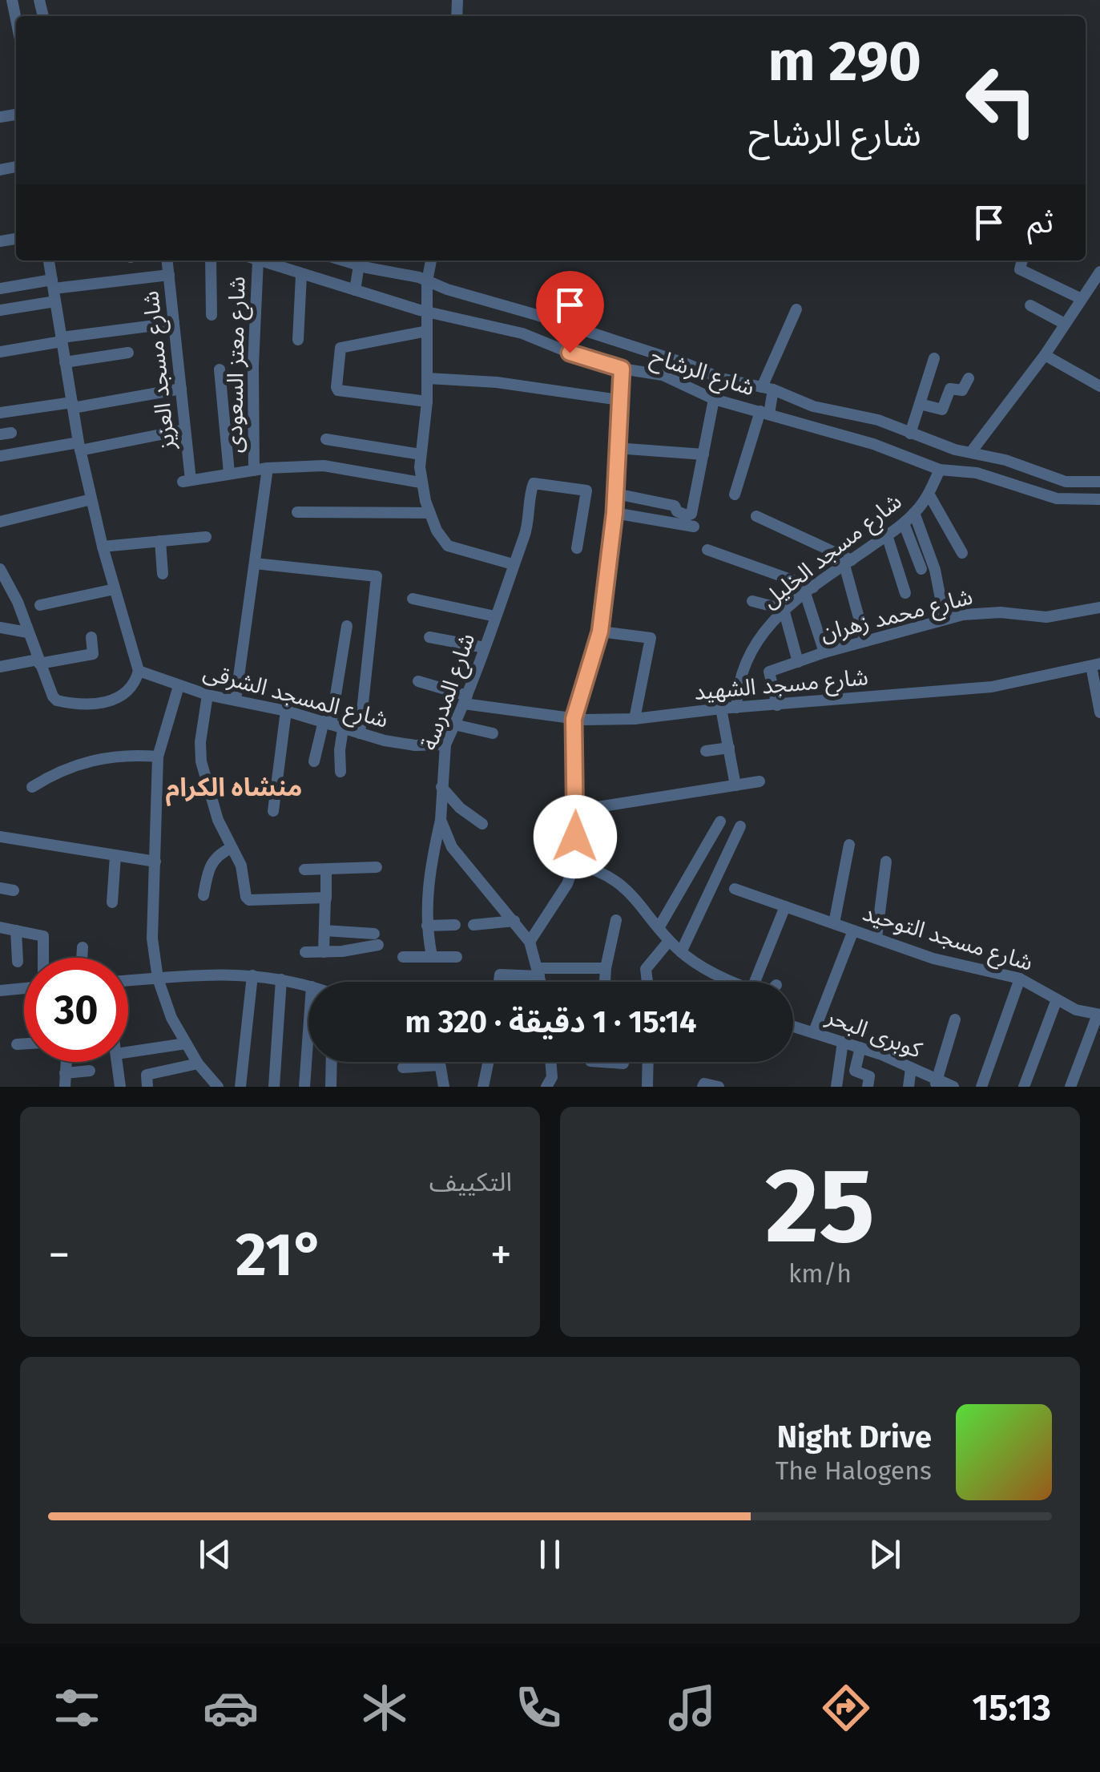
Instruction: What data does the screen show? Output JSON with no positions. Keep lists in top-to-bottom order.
{
  "streets": {
    "street": [
      "شارع معتز السعودى",
      "شارع مسجد العزيز",
      "شارع الرشاح",
      "شارع مسجد الخليل",
      "شارع محمد زهران",
      "شارع مسجد الشهيد",
      "شارع المدرسة",
      "شارع المسجد الشرقى",
      "شارع مسجد التوحيد",
      "كوبرى البحر"
    ]
  },
  "crossings": [
    ["شارع الرشاح", "شارع مسجد الخليل"],
    ["شارع مسجد الخليل", "شارع مسجد الشهيد"],
    ["شارع محمد زهران", "شارع مسجد الشهيد"],
    ["شارع مسجد الشهيد", "شارع المدرسة"],
    ["شارع المدرسة", "شارع المسجد الشرقى"]
  ],
  "districts": ["منشاه الكرام"],
  "page": {
    "turn": ["290 m", "شارع الرشاح"],
    "then": "ثم",
    "limit": "30",
    "trip": "15:14 · 1 دقيقة · 320 m",
    "tile": [
      ["25", "km/h"],
      "التكييف"
    ],
    "heat": ["−", "21°", "+"],
    "song": ["Night Drive", "The Halogens"],
    "tabs": "15:13"
  }
}
